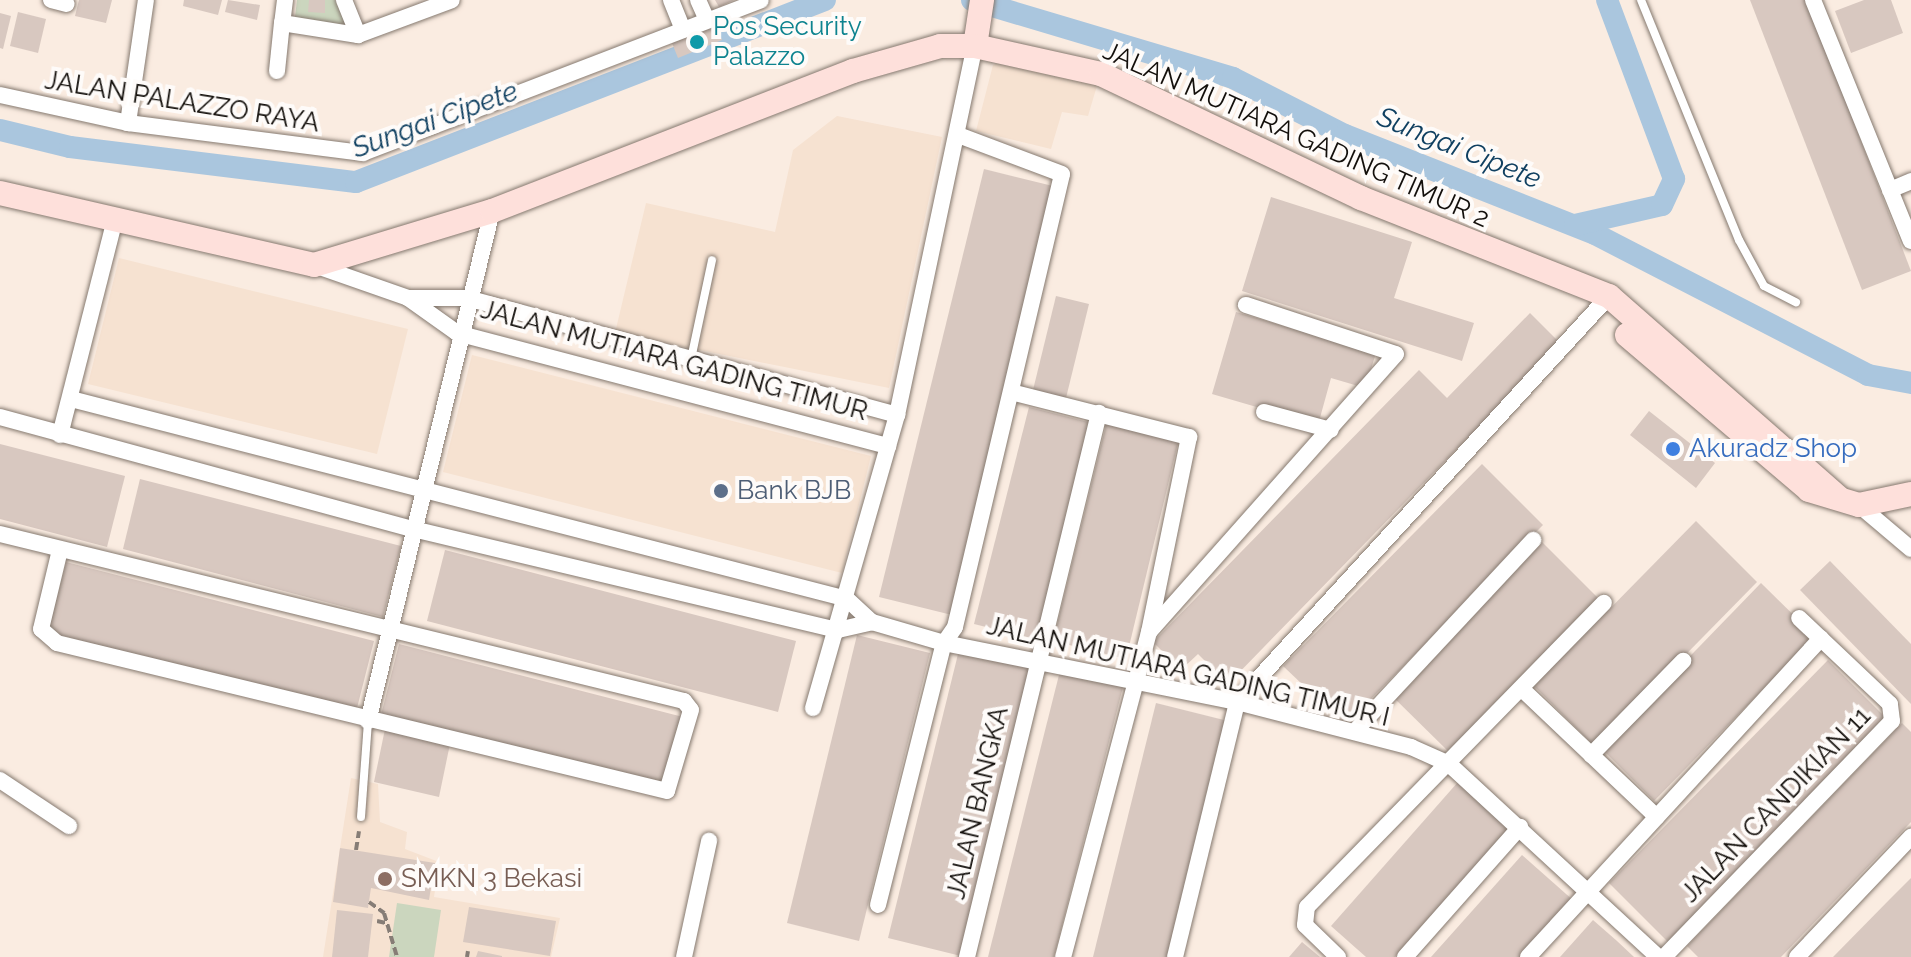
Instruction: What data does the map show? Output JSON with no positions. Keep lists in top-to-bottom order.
{
  "streets": {
    "main road": ["JALAN MUTIARA GADING TIMUR 2", "JALAN MUTIARA GADING TIMUR"],
    "street": [
      "JALAN PALAZZO RAYA",
      "JALAN MUTIARA GADING TIMUR I",
      "JALAN BANGKA",
      "JALAN CANDIKIAN 11"
    ]
  },
  "crossings": [
    ["JALAN MUTIARA GADING TIMUR 2", "JALAN MUTIARA GADING TIMUR"],
    ["JALAN MUTIARA GADING TIMUR", "JALAN MUTIARA GADING TIMUR I"],
    ["JALAN MUTIARA GADING TIMUR I", "JALAN BANGKA"],
    ["JALAN MUTIARA GADING TIMUR I", "JALAN CANDIKIAN 11"]
  ],
  "water": ["Sungai Cipete"],
  "places": [
    "Pos Security Palazzo",
    "Akuradz Shop",
    "Bank BJB",
    "SMKN 3 Bekasi"
  ]
}
